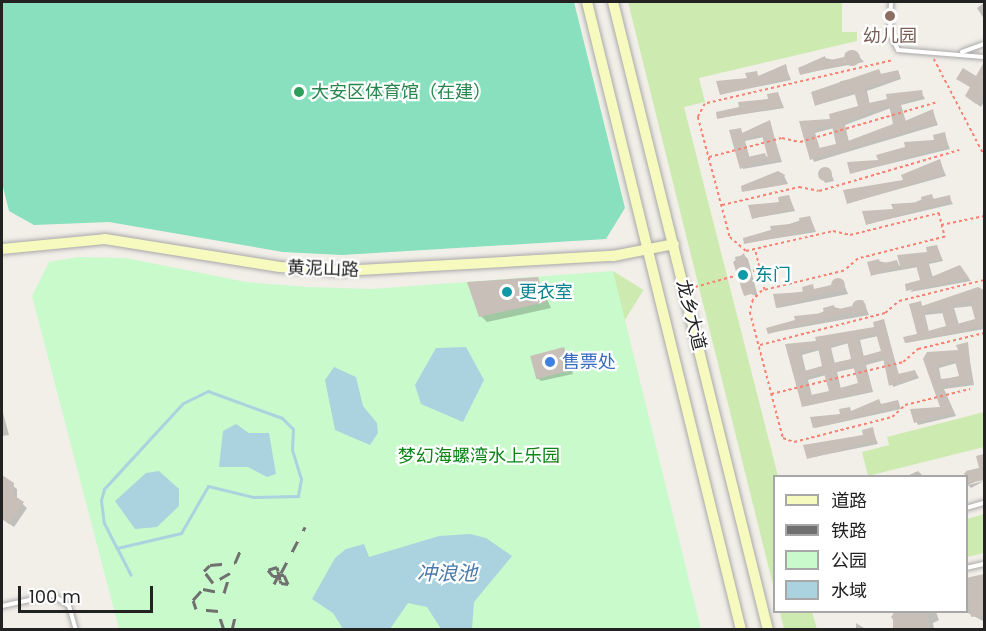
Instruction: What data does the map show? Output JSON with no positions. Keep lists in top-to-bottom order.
{
  "streets": {
    "main road": ["黄泥山路", "龙乡大道"]
  },
  "crossings": [
    ["黄泥山路", "龙乡大道"]
  ],
  "water": ["冲浪池"],
  "parks": ["梦幻海螺湾水上乐园"],
  "places": [
    "幼儿园",
    "大安区体育馆（在建）",
    "东门",
    "更衣室",
    "售票处"
  ],
  "legend": [
    "道路",
    "铁路",
    "公园",
    "水域"
  ],
  "scale_bar": "100 m"
}
